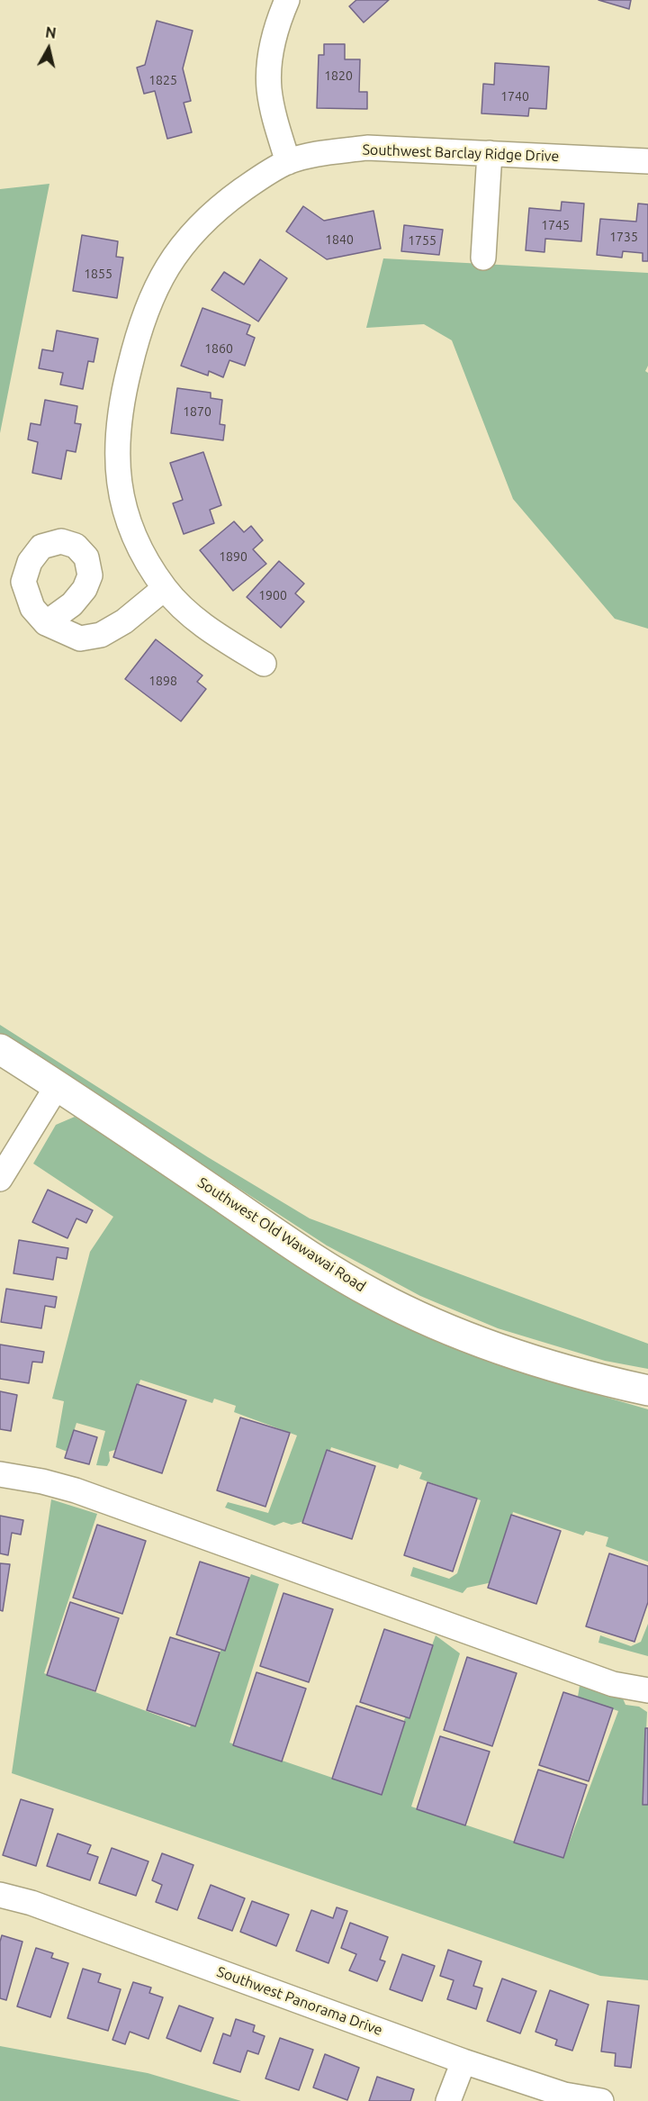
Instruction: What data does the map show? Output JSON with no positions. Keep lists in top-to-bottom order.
{
  "streets": {
    "main road": ["Southwest Old Wawawai Road"],
    "street": ["Southwest Barclay Ridge Drive", "Southwest Panorama Drive"]
  },
  "house_numbers": [
    "1820",
    "1825",
    "1740",
    "1745",
    "1735",
    "1840",
    "1755",
    "1855",
    "1860",
    "1870",
    "1890",
    "1900",
    "1898"
  ],
  "north": "top"
}
